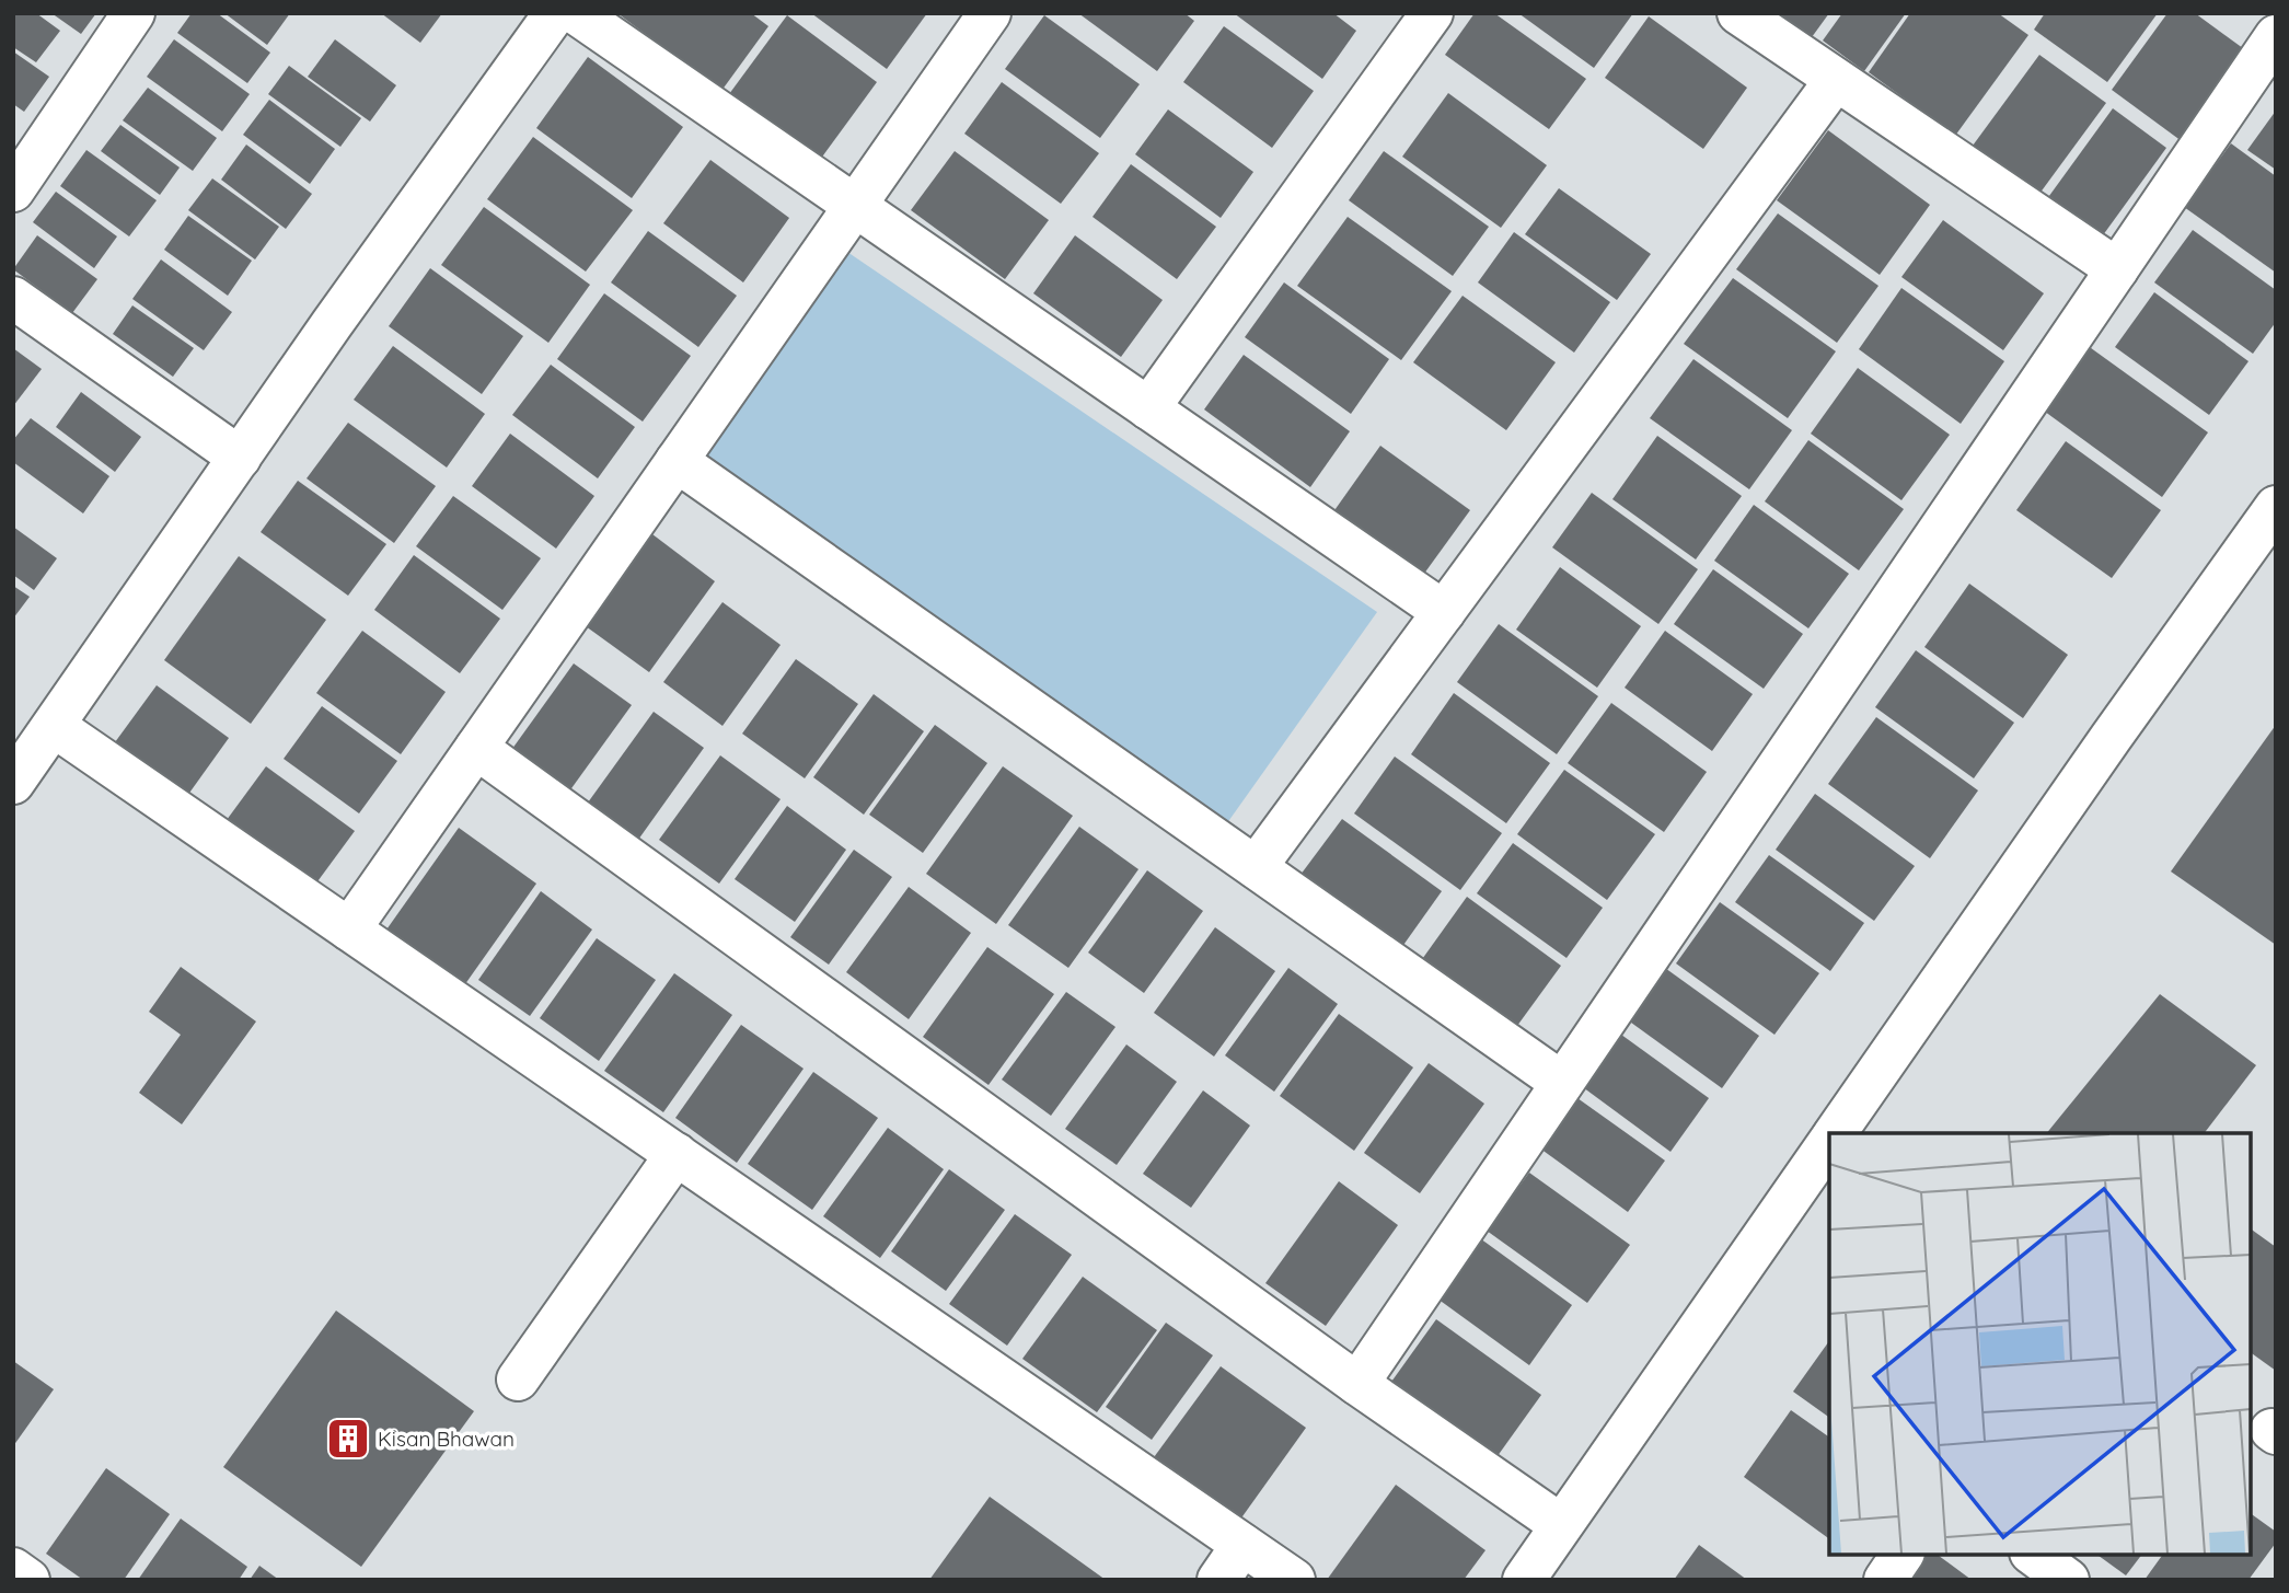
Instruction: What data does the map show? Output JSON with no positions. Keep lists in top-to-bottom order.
{
  "places": {
    "building": ["Kisan Bhawan"]
  }
}
